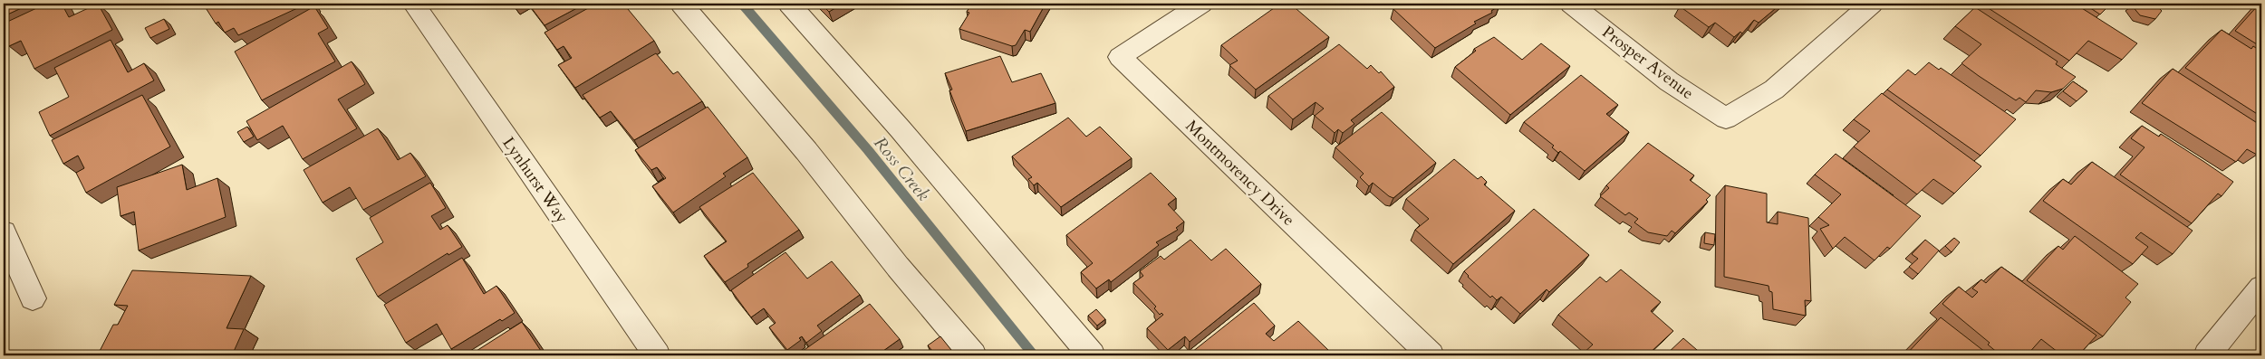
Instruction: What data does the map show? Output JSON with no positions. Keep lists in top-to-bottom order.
{
  "streets": {
    "street": ["Prosper Avenue", "Montmorency Drive", "Lynhurst Way"]
  },
  "water": ["Ross Creek"]
}
